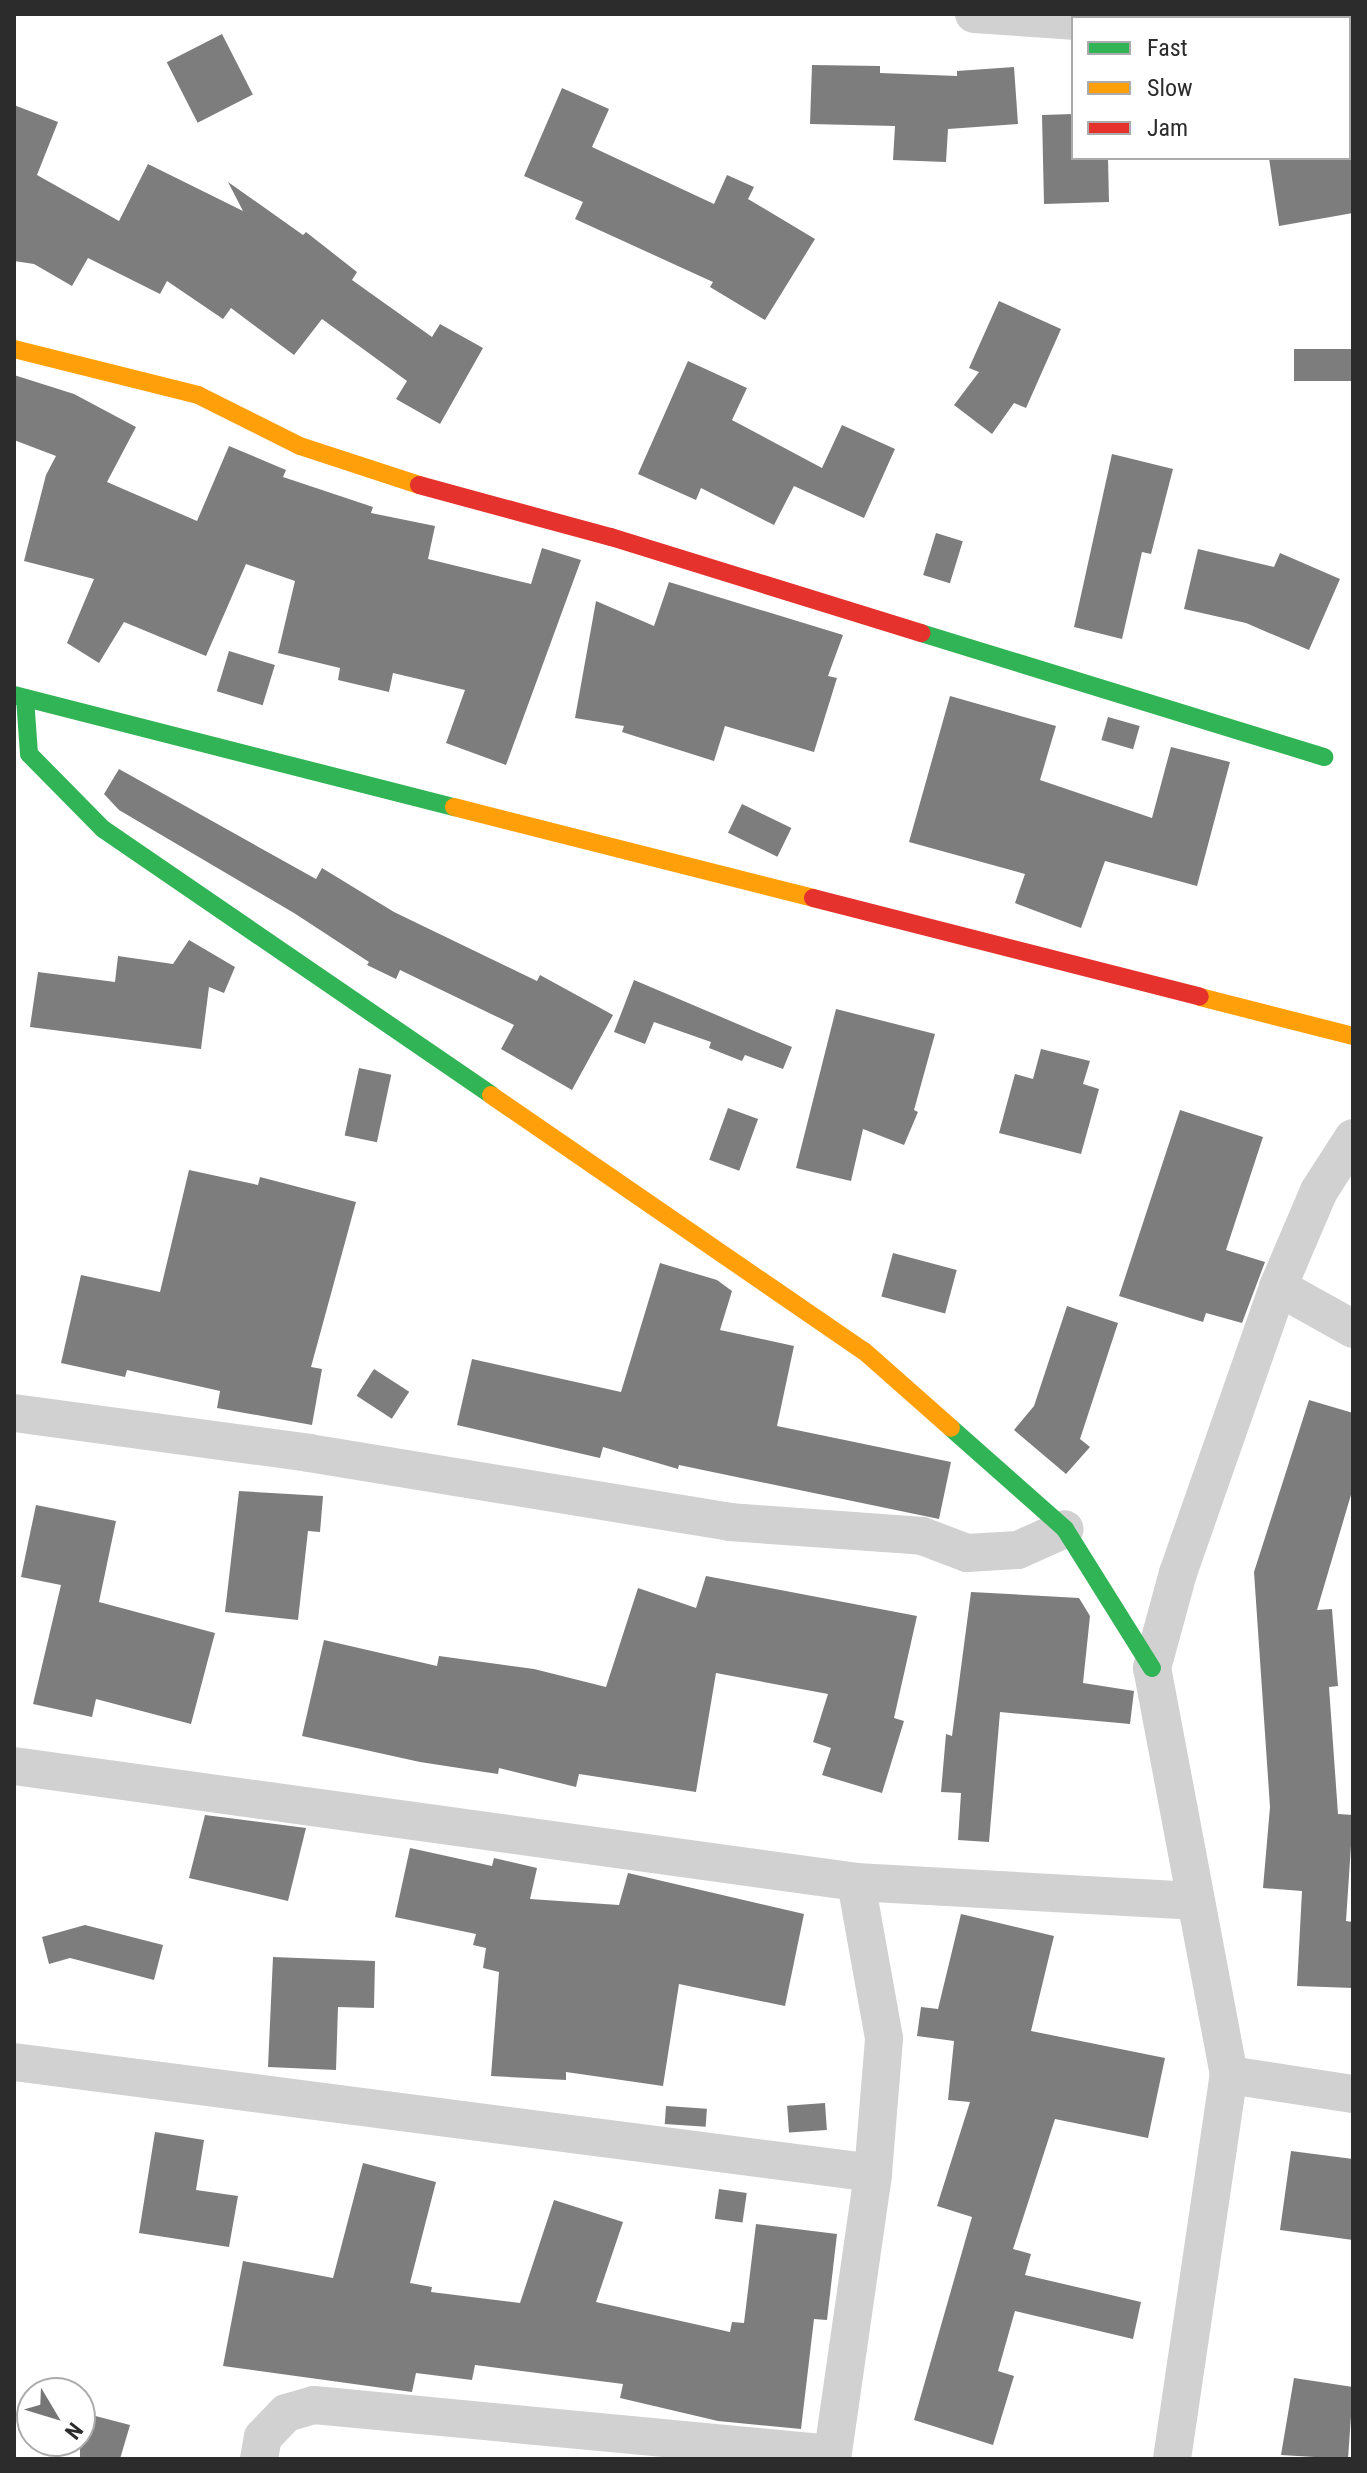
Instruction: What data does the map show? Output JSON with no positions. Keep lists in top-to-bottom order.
{
  "legend": ["Fast", "Slow", "Jam"],
  "north": "bottom right"
}
